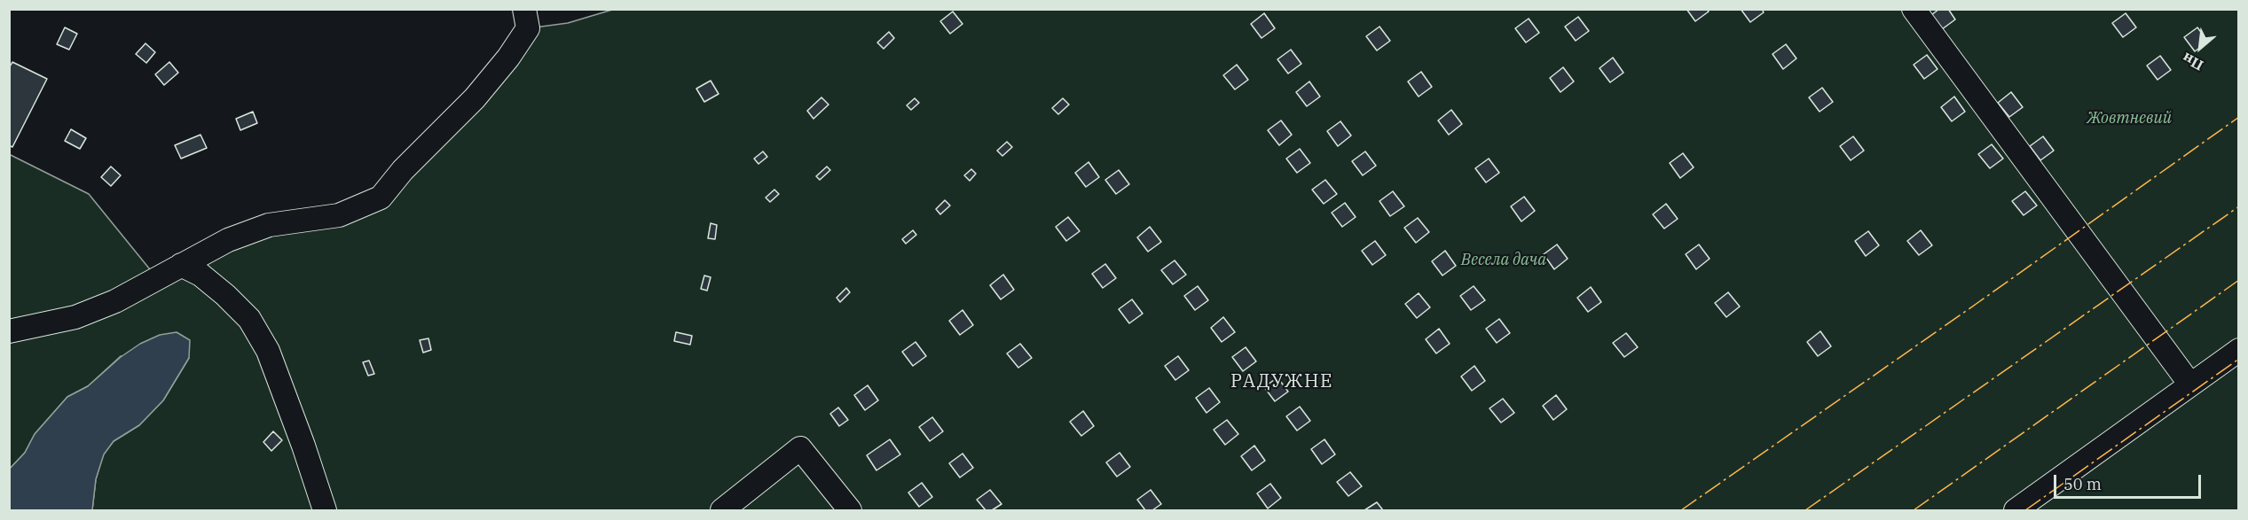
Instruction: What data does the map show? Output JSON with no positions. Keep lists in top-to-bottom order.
{
  "districts": ["РАДУЖНЕ"],
  "parks": ["Жовтневий", "Весела дача"],
  "scale_bar": "50 m",
  "north": "bottom left"
}
